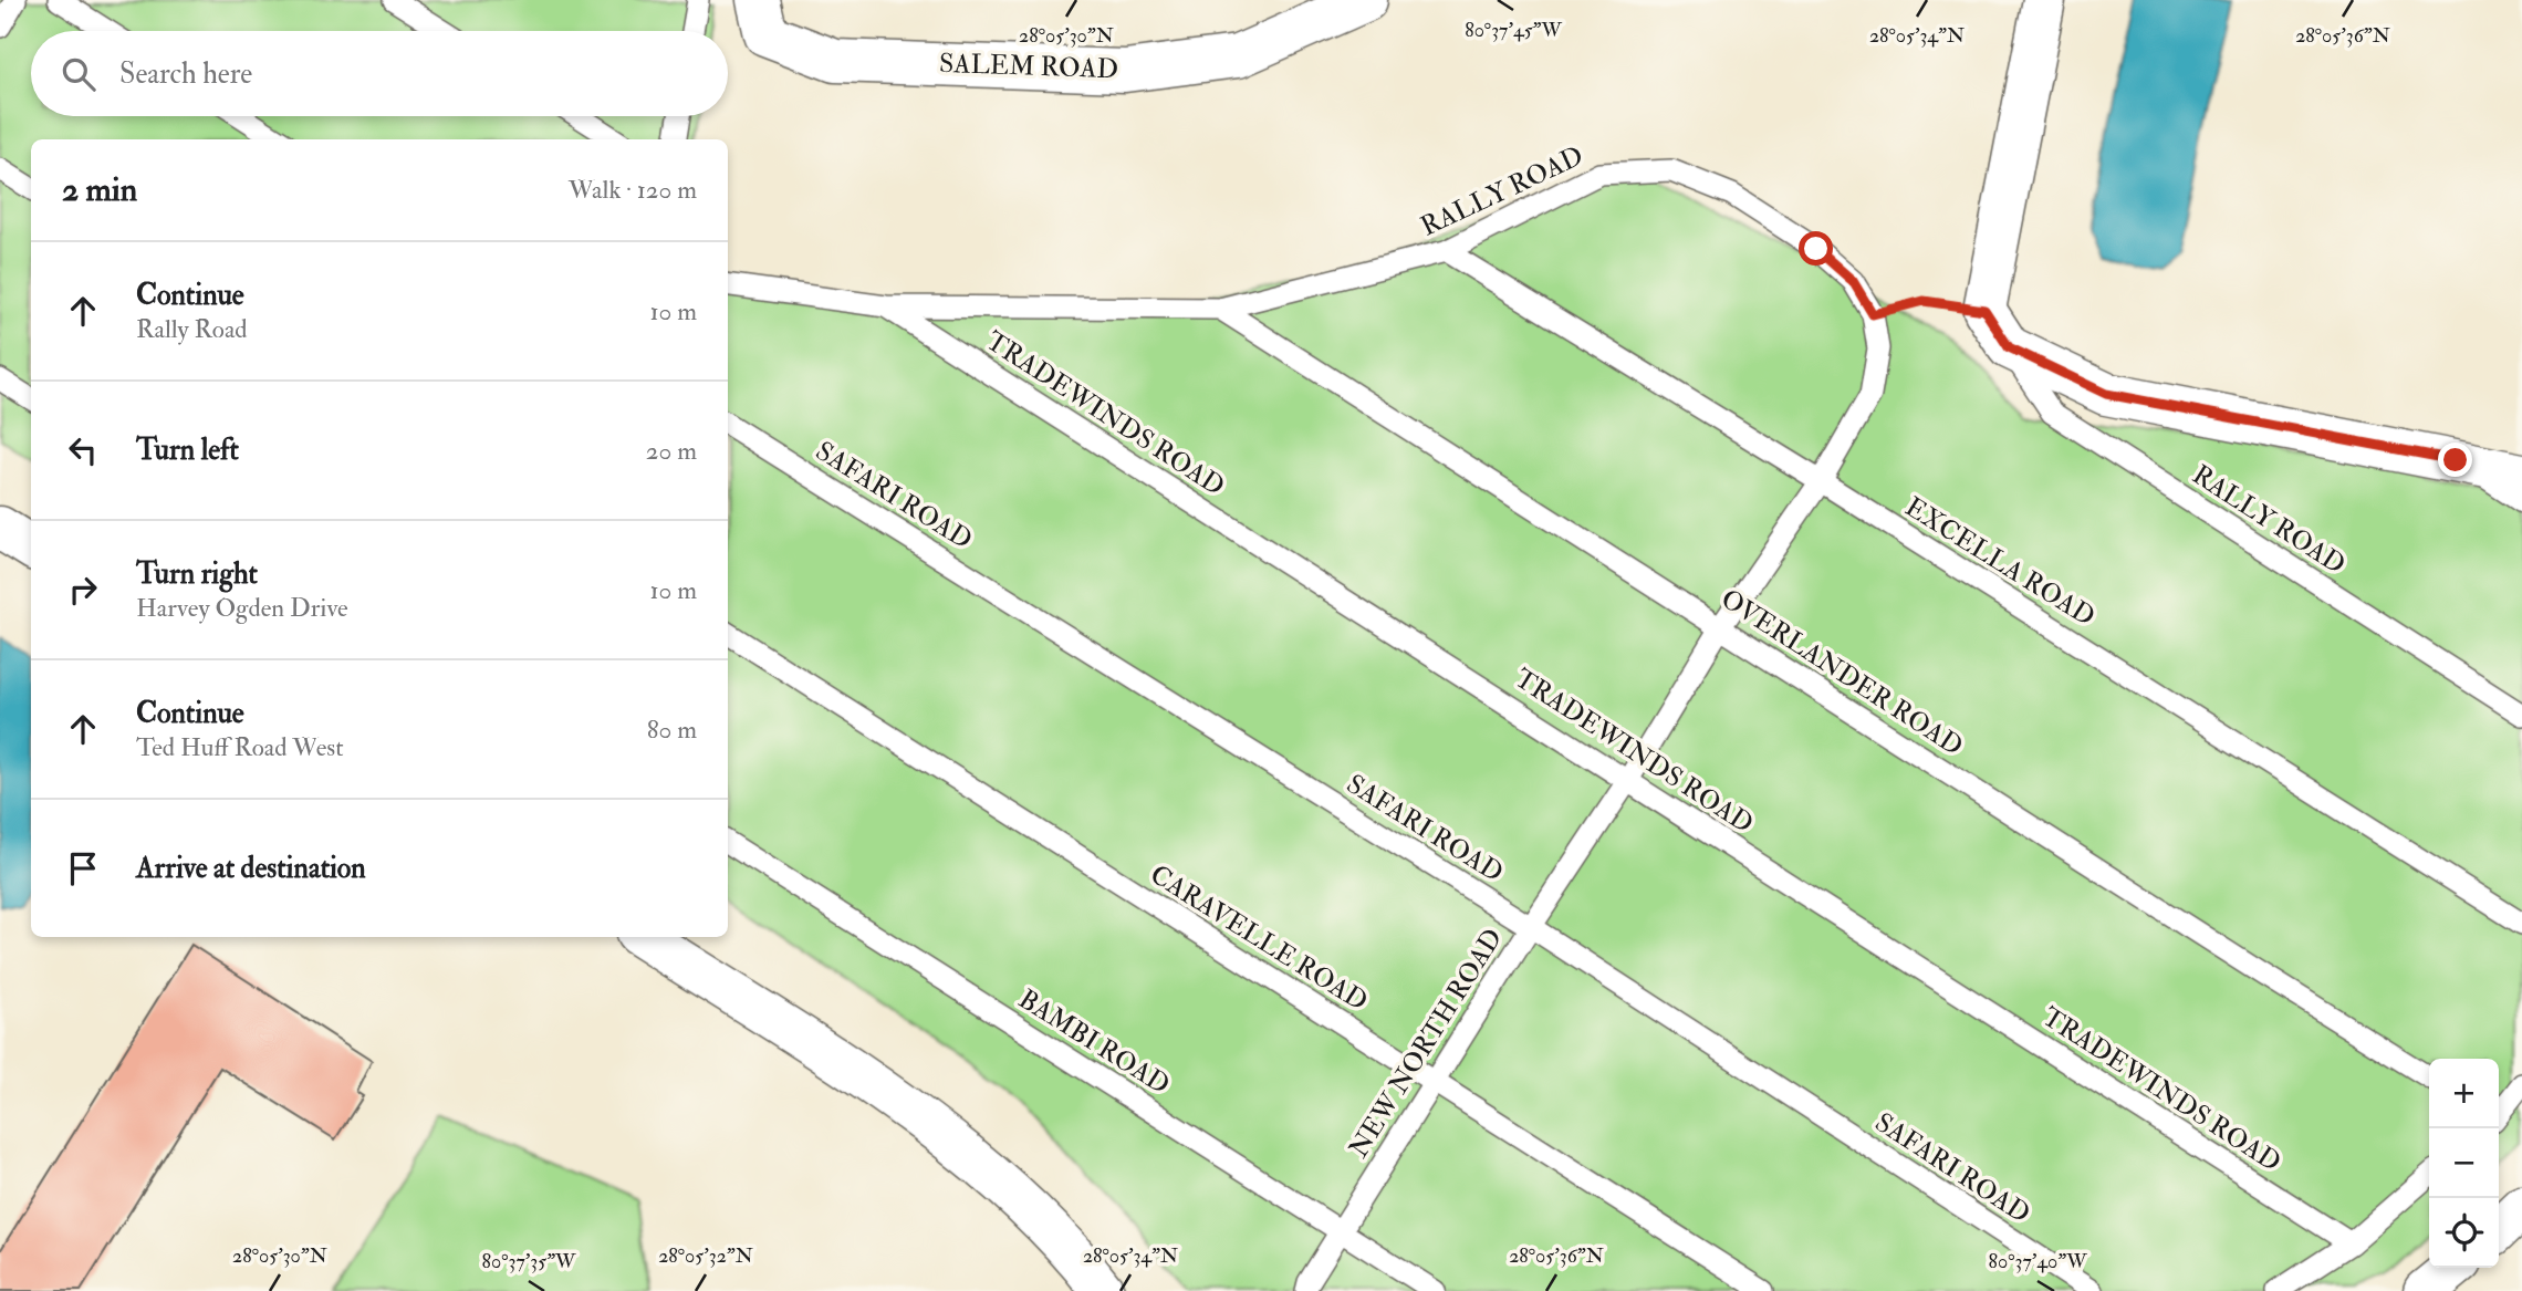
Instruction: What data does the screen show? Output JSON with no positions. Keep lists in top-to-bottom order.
{
  "streets": {
    "street": ["SALEM ROAD"],
    "lane": [
      "RALLY ROAD",
      "TRADEWINDS ROAD",
      "SAFARI ROAD",
      "EXCELLA ROAD",
      "OVERLANDER ROAD",
      "CARAVELLE ROAD",
      "BAMBI ROAD",
      "NEW NORTH ROAD"
    ]
  },
  "crossings": [
    ["RALLY ROAD", "TRADEWINDS ROAD"],
    ["RALLY ROAD", "EXCELLA ROAD"],
    ["RALLY ROAD", "OVERLANDER ROAD"],
    ["RALLY ROAD", "NEW NORTH ROAD"],
    ["TRADEWINDS ROAD", "NEW NORTH ROAD"],
    ["SAFARI ROAD", "NEW NORTH ROAD"],
    ["EXCELLA ROAD", "NEW NORTH ROAD"],
    ["OVERLANDER ROAD", "NEW NORTH ROAD"],
    ["CARAVELLE ROAD", "NEW NORTH ROAD"],
    ["BAMBI ROAD", "NEW NORTH ROAD"]
  ],
  "page": {
    "search": "Search here",
    "heading": ["2 min", "Walk · 120 m"],
    "list": [
      ["Continue", "Rally Road", "10 m"],
      ["Turn left", "20 m"],
      ["Turn right", "Harvey Ogden Drive", "10 m"],
      ["Continue", "Ted Huff Road West", "80 m"],
      "Arrive at destination"
    ],
    "map_buttons": ["+", "−"]
  },
  "coordinates": [
    "80°37'45\"W",
    "28°05'30\"N",
    "28°05'34\"N",
    "28°05'36\"N",
    "28°05'32\"N",
    "80°37'35\"W",
    "80°37'40\"W"
  ]
}
